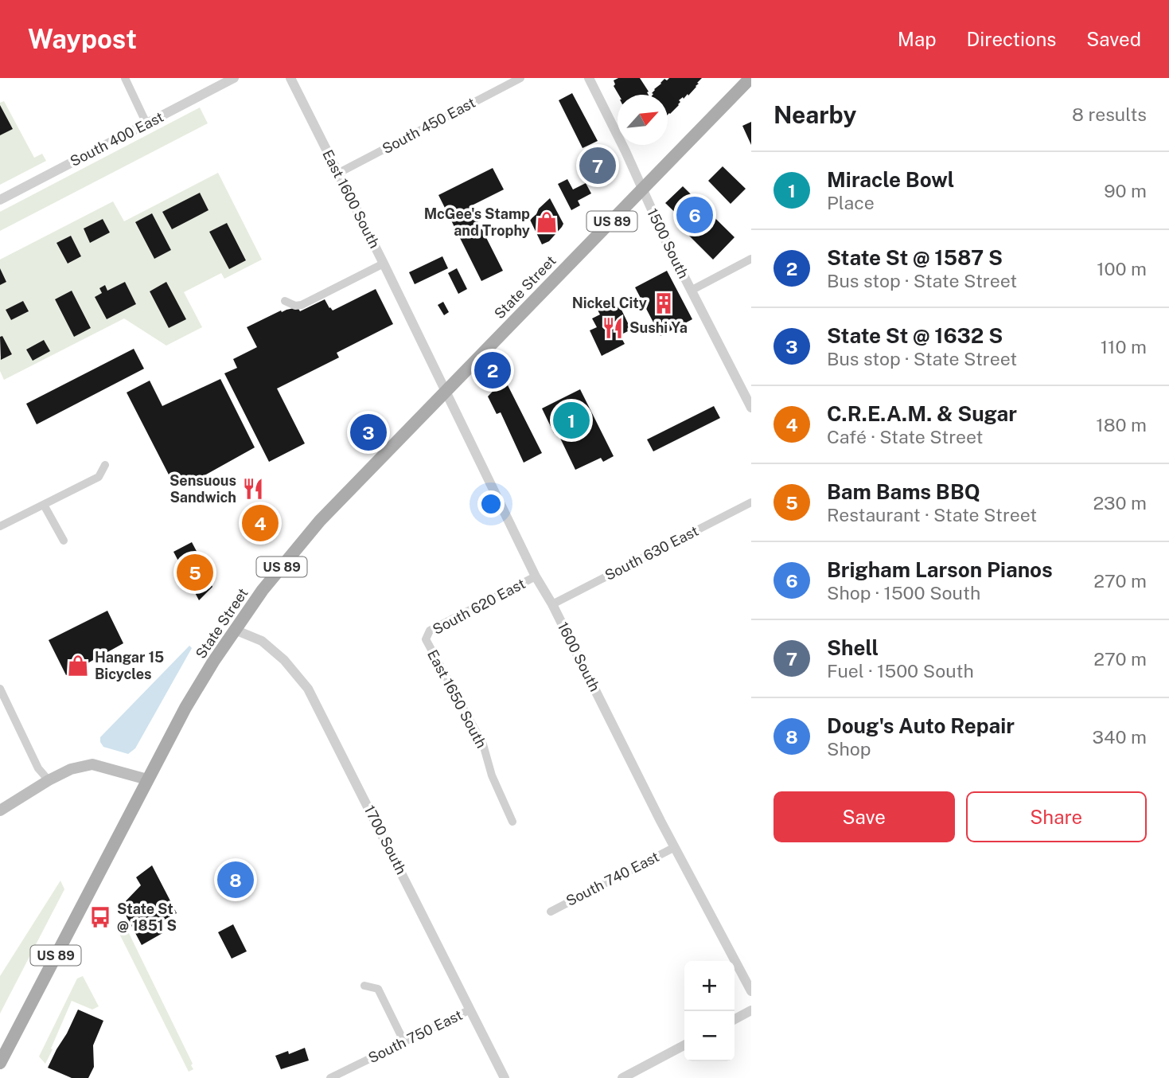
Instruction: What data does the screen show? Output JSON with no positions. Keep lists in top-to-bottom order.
{
  "streets": {
    "main road": ["US 89", "State Street"],
    "street": [
      "South 450 East",
      "South 400 East",
      "East 1600 South",
      "1500 South",
      "South 630 East",
      "South 620 East",
      "1600 South",
      "East 1650 South",
      "1700 South",
      "South 740 East",
      "South 750 East"
    ]
  },
  "crossings": [
    ["South 450 East", "East 1600 South"],
    ["East 1600 South", "1600 South"],
    ["1500 South", "State Street"],
    ["State Street", "1600 South"],
    ["State Street", "1700 South"],
    ["South 630 East", "1600 South"],
    ["South 620 East", "1600 South"],
    ["South 620 East", "East 1650 South"],
    ["1600 South", "South 740 East"],
    ["1700 South", "South 750 East"]
  ],
  "places": {
    "shop": ["McGee's Stamp and Trophy", "Hangar 15 Bicycles"],
    "building": ["Nickel City"],
    "restaurant": ["Sushi Ya", "Sensuous Sandwich"],
    "bus stop": ["State St @ 1851 S"]
  },
  "north": "top right",
  "page": {
    "header": "Waypost",
    "nav": ["Map", "Directions", "Saved"],
    "heading": ["Nearby", "8 results"],
    "pins": [
      "7",
      "6",
      "2",
      "1",
      "3",
      "4",
      "5",
      "8"
    ],
    "list": [
      {
        "mark": "1",
        "name": "Miracle Bowl",
        "note": "Place",
        "value": "90 m"
      },
      {
        "mark": "2",
        "name": "State St @ 1587 S",
        "note": "Bus stop · State Street",
        "value": "100 m"
      },
      {
        "mark": "3",
        "name": "State St @ 1632 S",
        "note": "Bus stop · State Street",
        "value": "110 m"
      },
      {
        "mark": "4",
        "name": "C.R.E.A.M. & Sugar",
        "note": "Café · State Street",
        "value": "180 m"
      },
      {
        "mark": "5",
        "name": "Bam Bams BBQ",
        "note": "Restaurant · State Street",
        "value": "230 m"
      },
      {
        "mark": "6",
        "name": "Brigham Larson Pianos",
        "note": "Shop · 1500 South",
        "value": "270 m"
      },
      {
        "mark": "7",
        "name": "Shell",
        "note": "Fuel · 1500 South",
        "value": "270 m"
      },
      {
        "mark": "8",
        "name": "Doug's Auto Repair",
        "note": "Shop",
        "value": "340 m"
      }
    ],
    "buttons": ["Save", "Share"],
    "map_buttons": ["+", "−"]
  }
}
